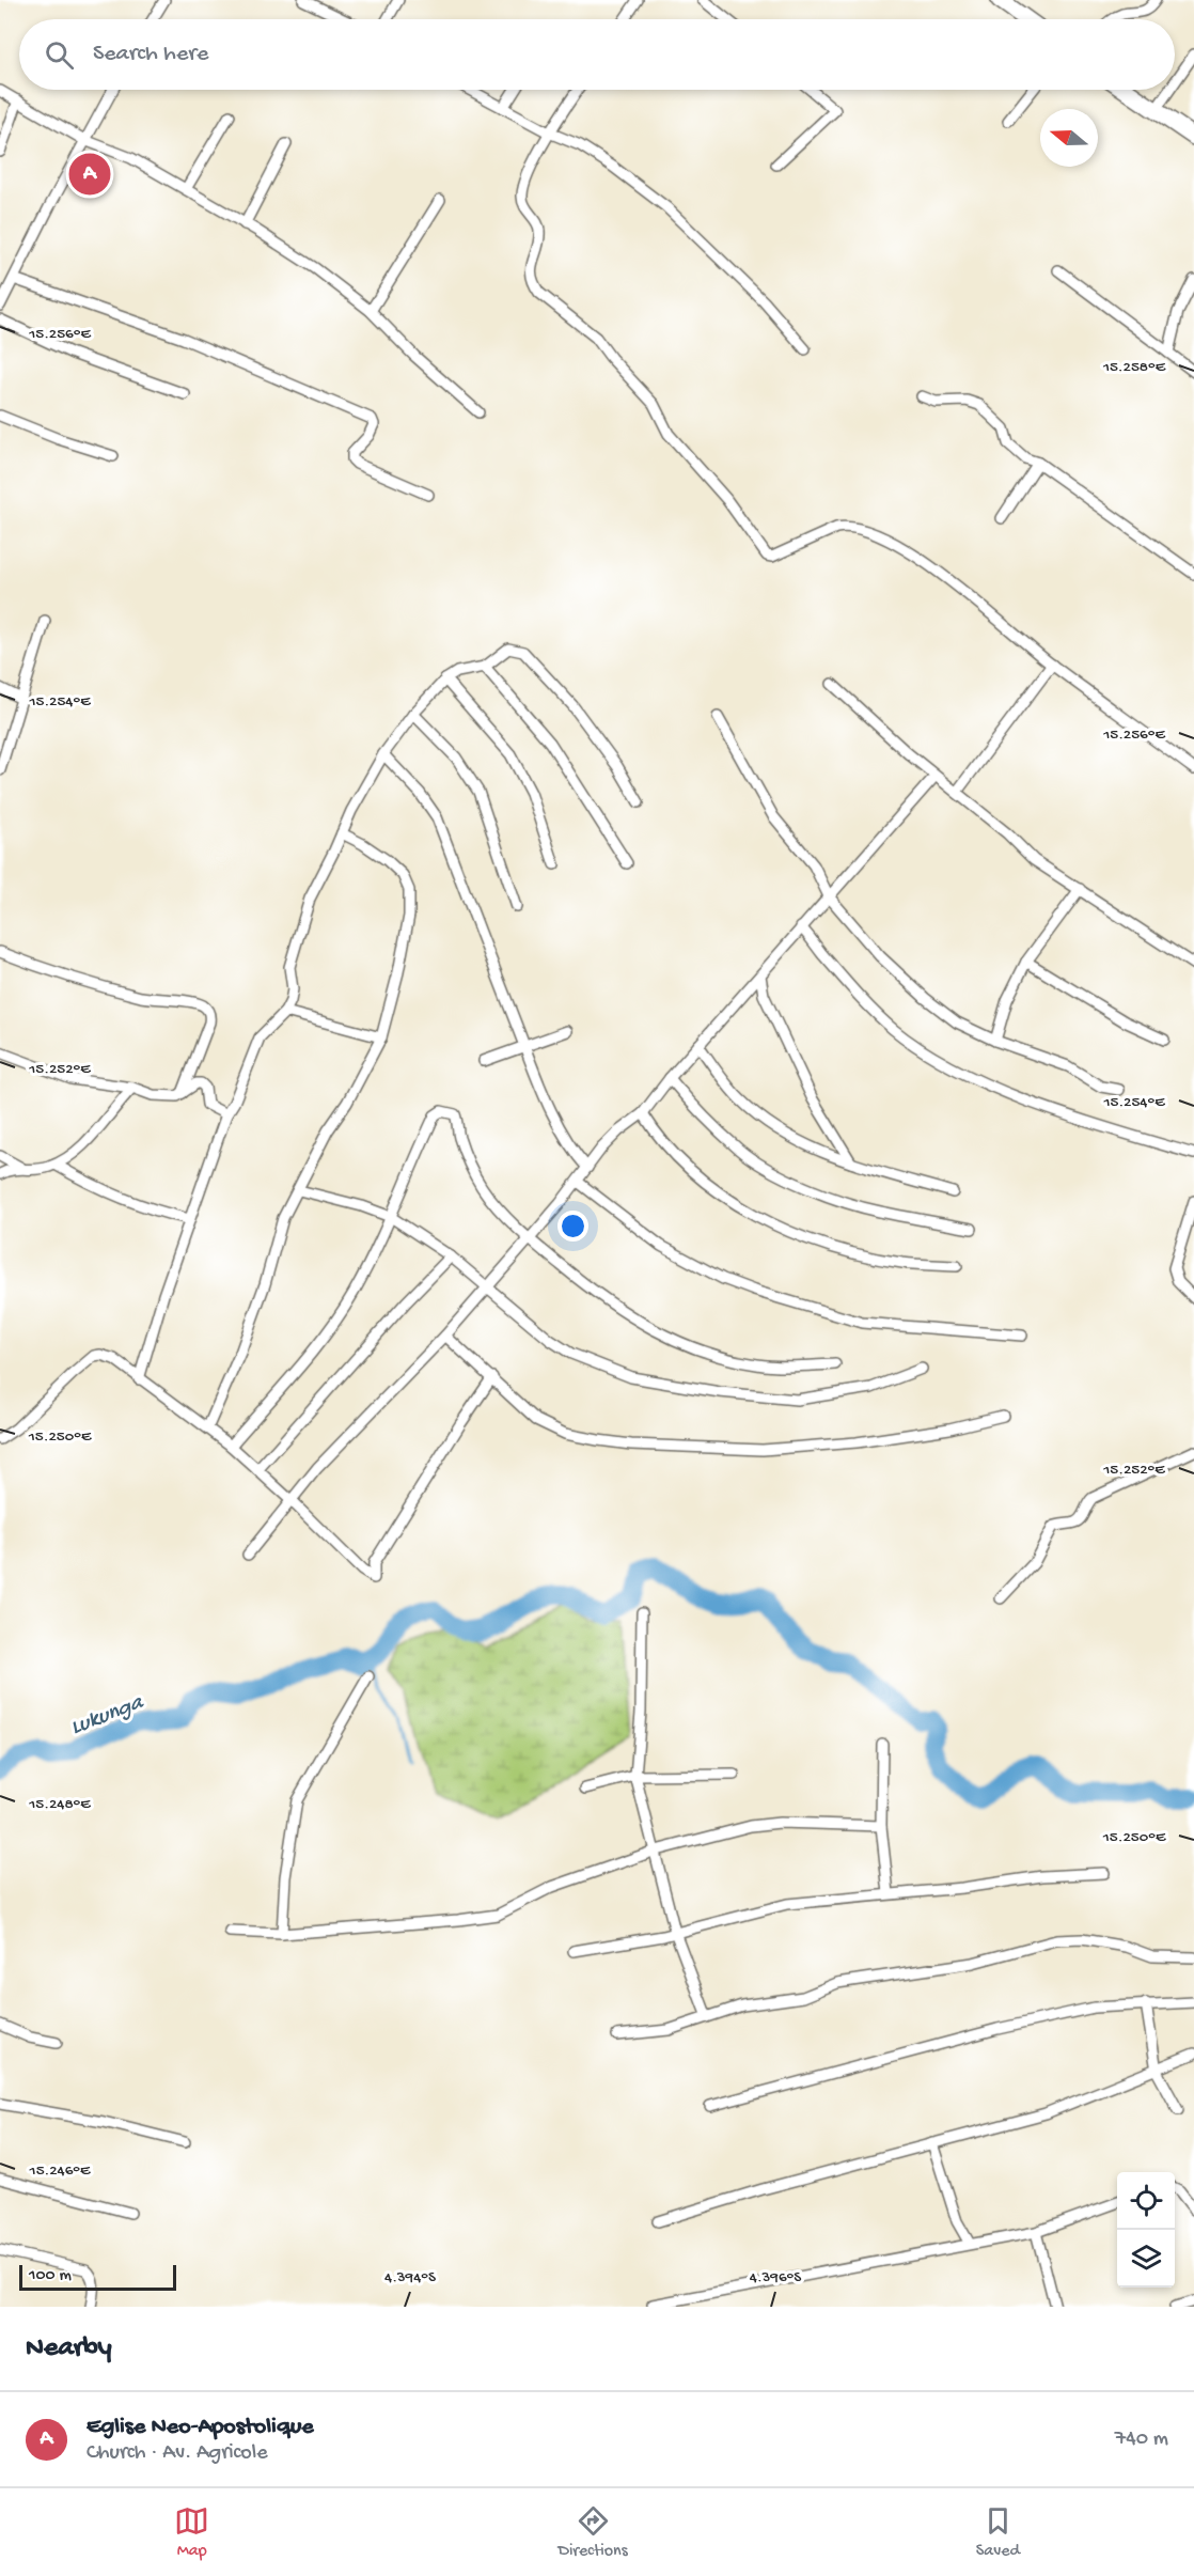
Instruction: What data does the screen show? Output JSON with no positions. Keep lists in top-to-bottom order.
{
  "water": ["Lukunga"],
  "scale_bar": "100 m",
  "north": "left",
  "page": {
    "search": "Search here",
    "pins": "A",
    "scale": "100 m",
    "heading": "Nearby",
    "list": [
      {
        "mark": "A",
        "name": "Eglise Neo-Apostolique",
        "note": "Church · Av. Agricole",
        "value": "740 m"
      }
    ],
    "nav": ["Map", "Directions", "Saved"]
  },
  "coordinates": [
    "15.256°E",
    "15.258°E",
    "15.254°E",
    "15.252°E",
    "15.250°E",
    "15.248°E",
    "15.246°E",
    "4.394°S",
    "4.396°S"
  ]
}
